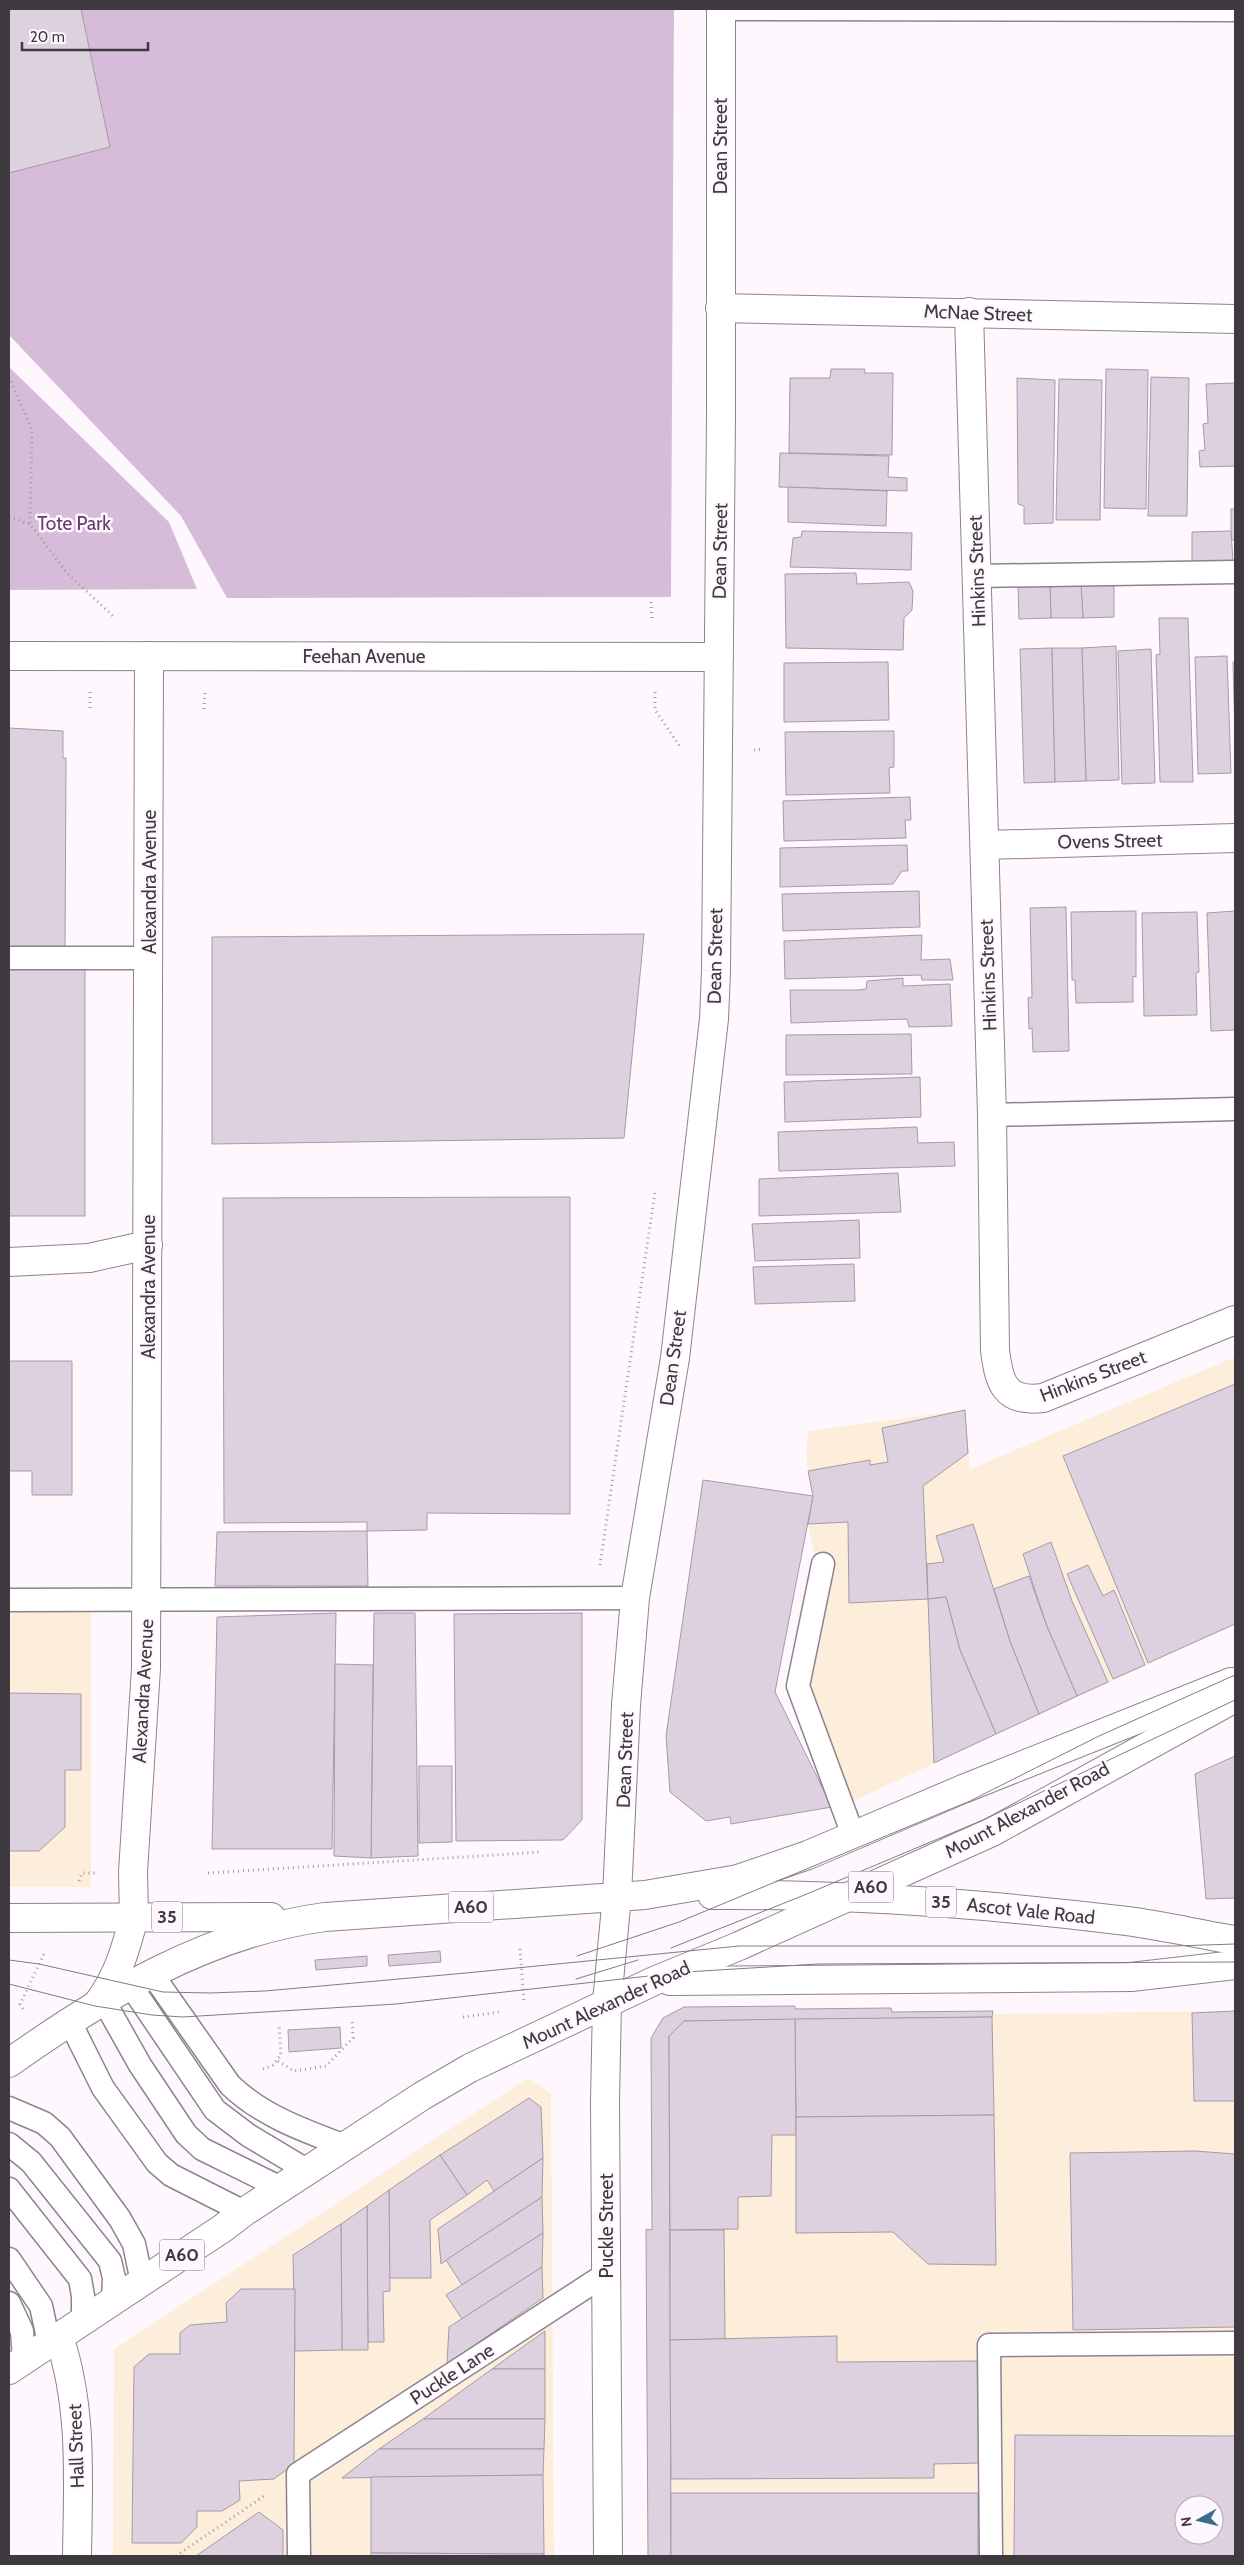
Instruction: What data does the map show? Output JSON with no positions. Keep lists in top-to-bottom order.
{
  "streets": {
    "street": [
      "Dean Street",
      "McNae Street",
      "Hinkins Street",
      "Feehan Avenue",
      "Ovens Street",
      "Alexandra Avenue",
      "Mount Alexander Road",
      "A60",
      "35",
      "Ascot Vale Road",
      "Puckle Street",
      "Hall Street"
    ],
    "lane": ["Puckle Lane"]
  },
  "crossings": [
    ["Dean Street", "McNae Street"],
    ["Dean Street", "Feehan Avenue"],
    ["Dean Street", "Mount Alexander Road"],
    ["Dean Street", "Puckle Street"],
    ["McNae Street", "Hinkins Street"],
    ["Hinkins Street", "Ovens Street"],
    ["Feehan Avenue", "Alexandra Avenue"],
    ["Alexandra Avenue", "Mount Alexander Road"],
    ["Alexandra Avenue", "35"],
    ["Mount Alexander Road", "35"],
    ["Mount Alexander Road", "Ascot Vale Road"],
    ["Mount Alexander Road", "Puckle Street"],
    ["Mount Alexander Road", "Hall Street"],
    ["Puckle Street", "Puckle Lane"]
  ],
  "parks": ["Tote Park"],
  "scale_bar": "20 m",
  "north": "left"
}
